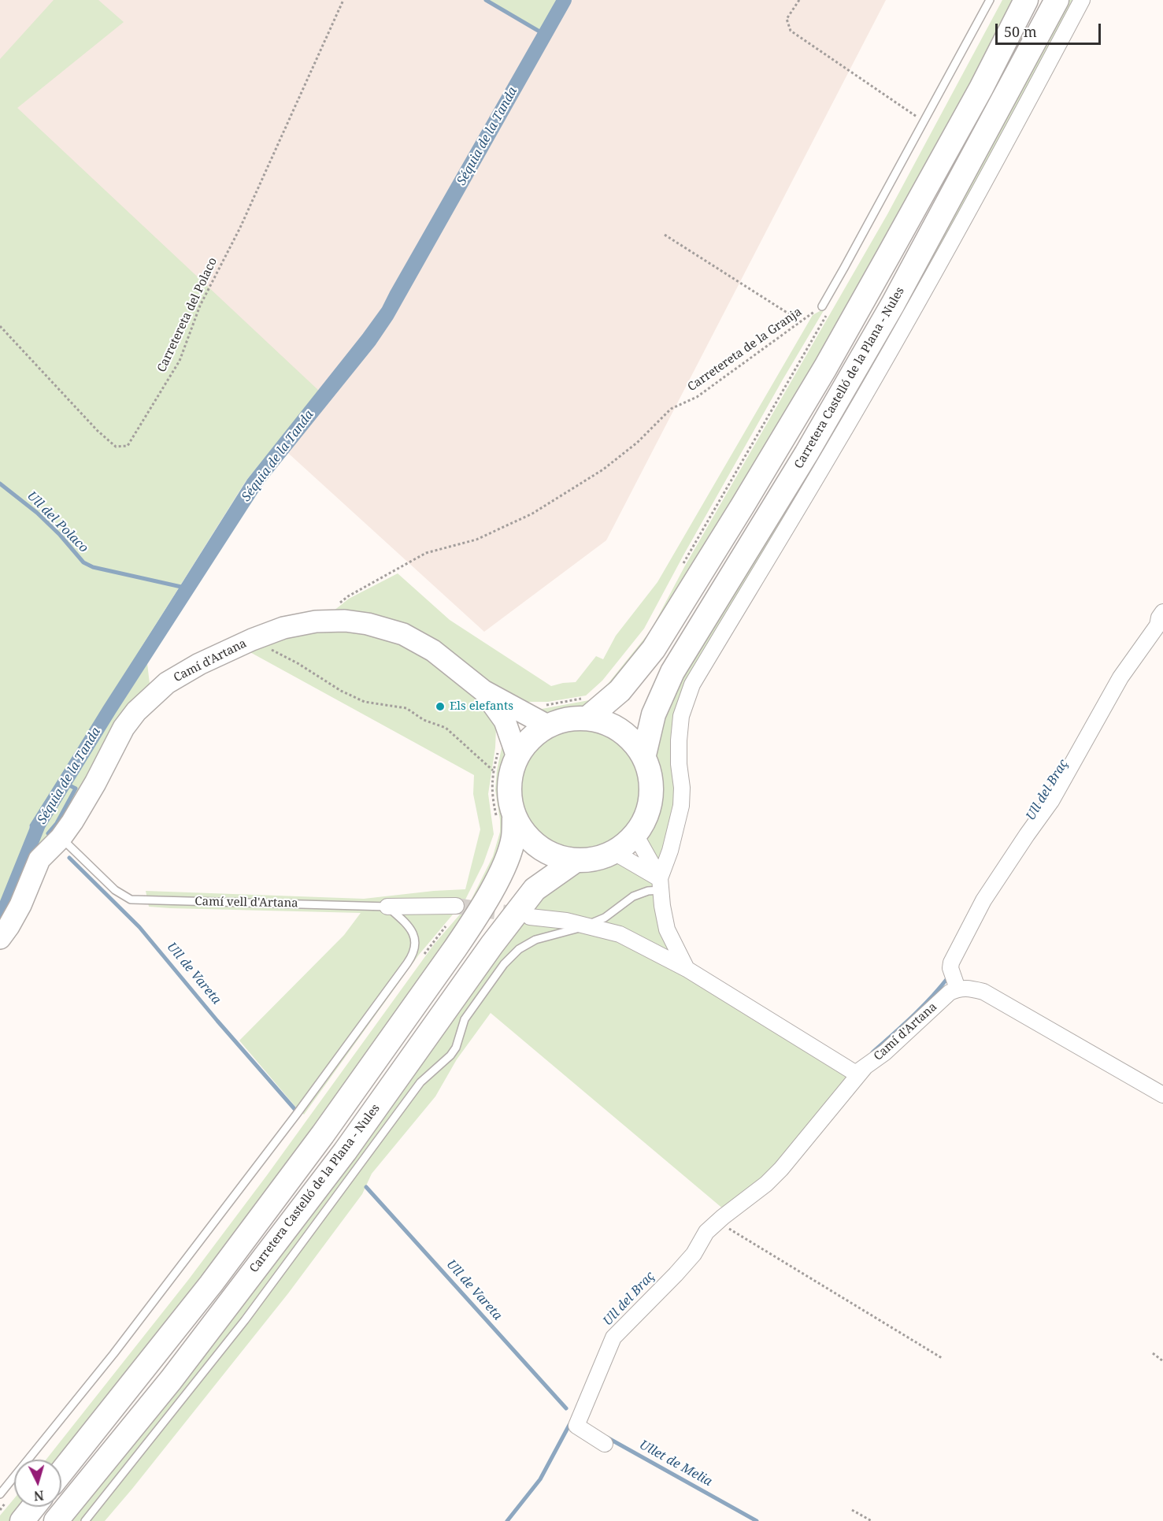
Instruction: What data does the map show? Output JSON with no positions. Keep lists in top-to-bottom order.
{
  "streets": {
    "main road": ["Carretera Castelló de la Plana - Nules"],
    "street": ["Camí d'Artana", "Camí vell d'Artana"],
    "path": ["Carretereta del Polaco", "Carretereta de la Granja"]
  },
  "crossings": [
    ["Carretereta de la Granja", "Camí d'Artana"],
    ["Carretera Castelló de la Plana - Nules", "Camí d'Artana"],
    ["Camí d'Artana", "Camí vell d'Artana"]
  ],
  "water": [
    "Séquia de la Tanda",
    "Ull del Polaco",
    "Ull del Braç",
    "Ull de Vareta",
    "Ullet de Melia"
  ],
  "places": ["Els elefants"],
  "scale_bar": "50 m",
  "north": "bottom"
}
